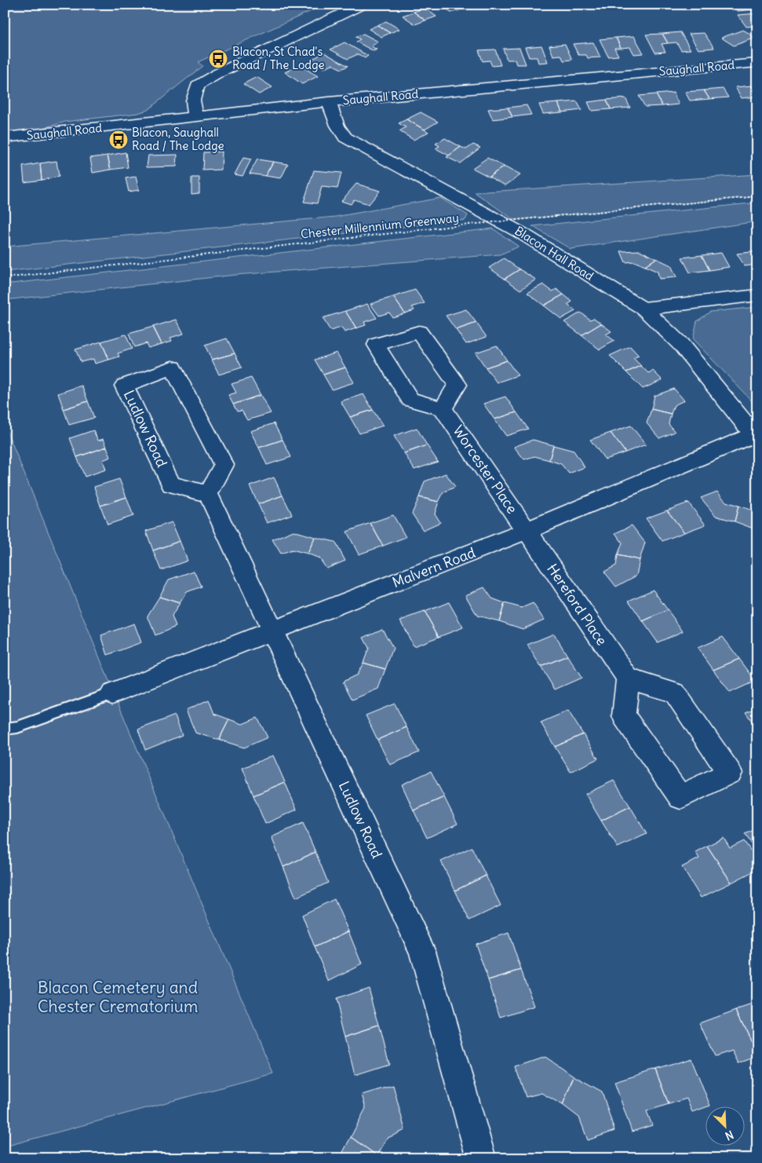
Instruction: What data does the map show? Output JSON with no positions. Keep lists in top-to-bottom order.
{
  "streets": {
    "street": [
      "Saughall Road",
      "Blacon Hall Road",
      "Ludlow Road",
      "Worcester Place",
      "Malvern Road",
      "Hereford Place"
    ],
    "path": ["Chester Millennium Greenway"]
  },
  "crossings": [
    ["Saughall Road", "Blacon Hall Road"],
    ["Blacon Hall Road", "Malvern Road"],
    ["Ludlow Road", "Malvern Road"],
    ["Worcester Place", "Malvern Road"],
    ["Worcester Place", "Hereford Place"],
    ["Malvern Road", "Hereford Place"]
  ],
  "parks": ["Blacon Cemetery and Chester Crematorium"],
  "places": {
    "bus stop": ["Blacon, St Chad's Road / The Lodge", "Blacon, Saughall Road / The Lodge"]
  },
  "north": "bottom right"
}
